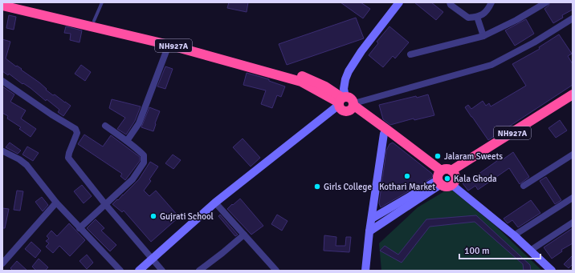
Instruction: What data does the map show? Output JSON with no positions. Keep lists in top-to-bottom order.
{
  "streets": {
    "highway": ["NH927A"]
  },
  "places": [
    "Jalaram Sweets",
    "Kothari Market",
    "Kala Ghoda",
    "Girls College",
    "Gujrati School"
  ],
  "scale_bar": "100 m"
}
